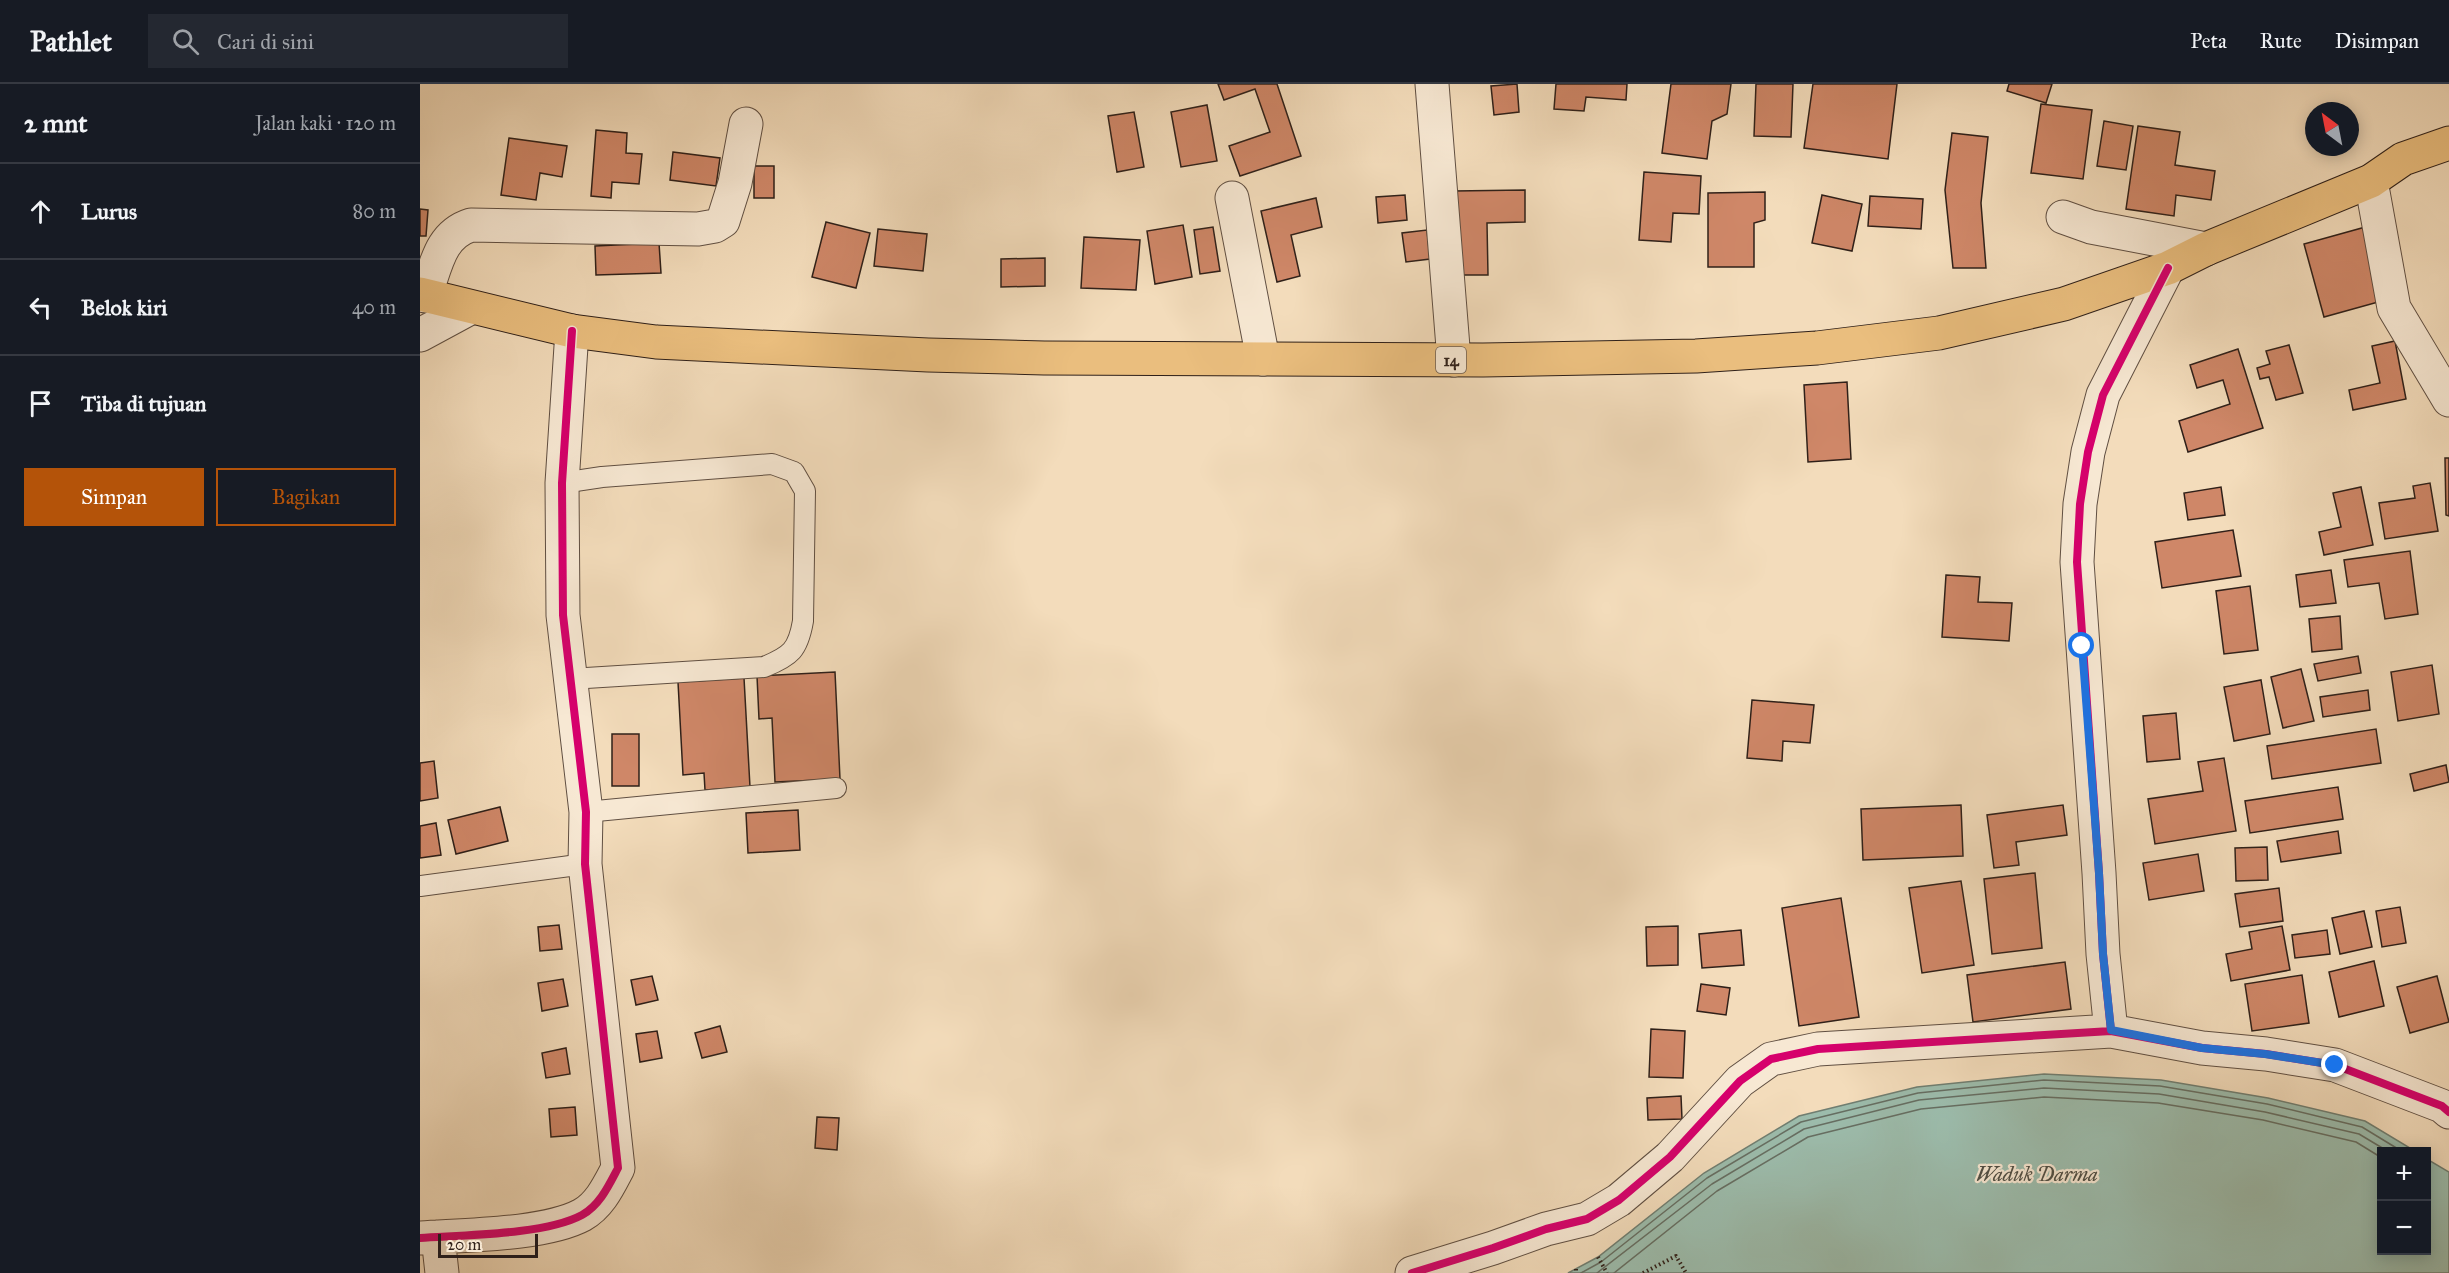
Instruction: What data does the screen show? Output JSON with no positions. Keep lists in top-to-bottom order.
{
  "streets": {
    "highway": ["14"]
  },
  "water": ["Waduk Darma"],
  "scale_bar": "20 m",
  "north": "top left",
  "page": {
    "header": "Pathlet",
    "search": "Cari di sini",
    "nav": ["Peta", "Rute", "Disimpan"],
    "heading": ["2 mnt", "Jalan kaki · 120 m"],
    "list": [
      ["Lurus", "80 m"],
      ["Belok kiri", "40 m"],
      "Tiba di tujuan"
    ],
    "buttons": ["Simpan", "Bagikan"],
    "map_buttons": ["+", "−"],
    "scale": "20 m"
  }
}
